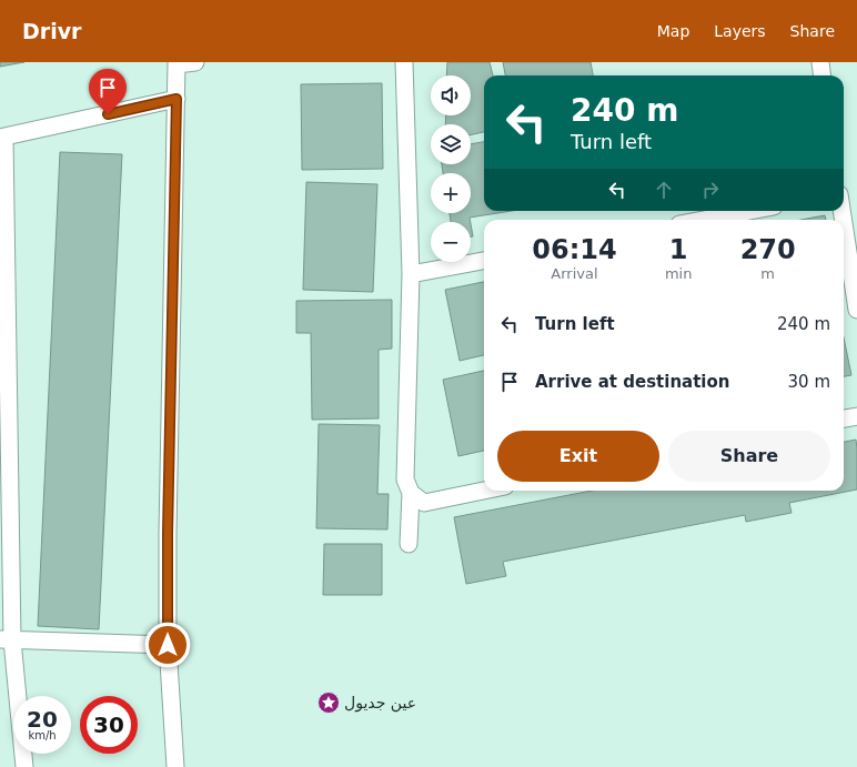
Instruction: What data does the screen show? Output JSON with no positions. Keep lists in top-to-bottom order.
{
  "places": {
    "place": ["عين جديول"]
  },
  "page": {
    "header": "Drivr",
    "nav": ["Map", "Layers", "Share"],
    "map_buttons": ["+", "−"],
    "turn": ["240 m", "Turn left"],
    "eta": [
      "06:14",
      "Arrival",
      "1",
      "min",
      "270",
      "m"
    ],
    "list": [
      {
        "name": "Turn left",
        "value": "240 m"
      },
      {
        "name": "Arrive at destination",
        "value": "30 m"
      }
    ],
    "buttons": ["Exit", "Share"],
    "speed": "20 km/h",
    "limit": "30"
  }
}
